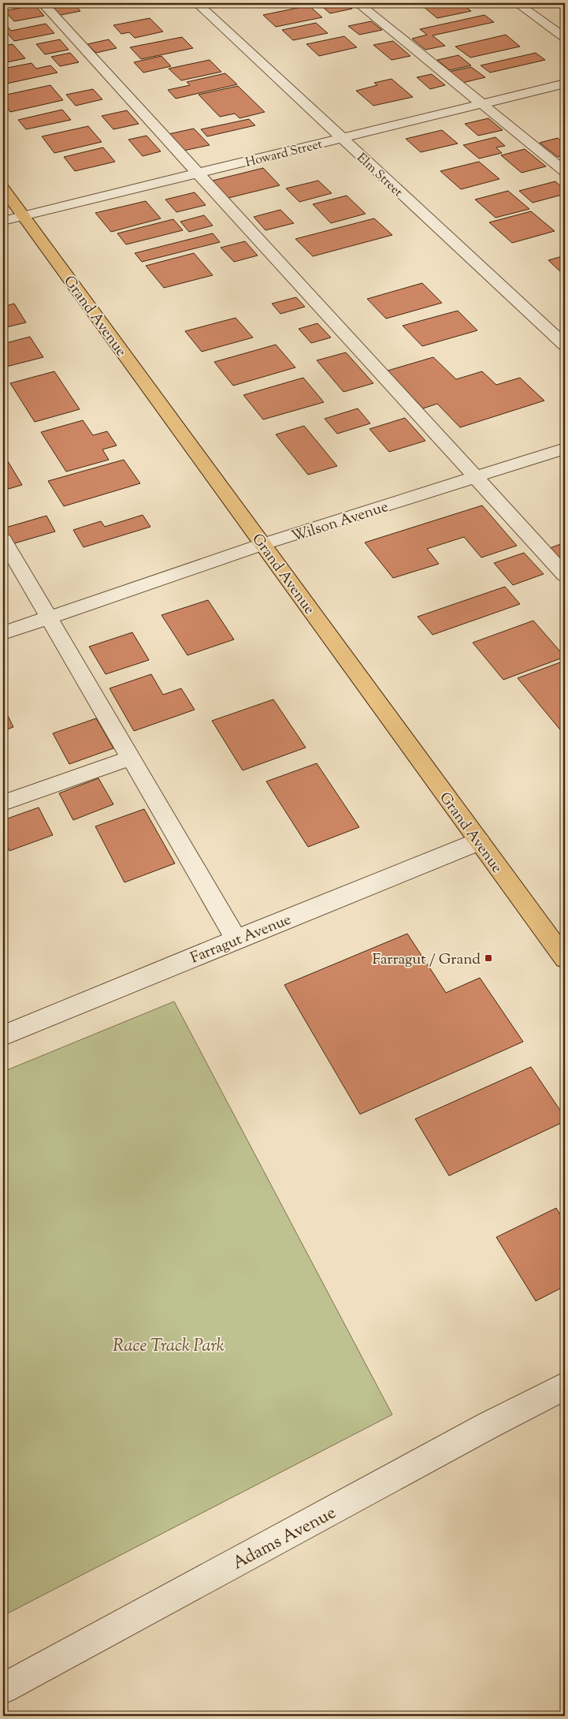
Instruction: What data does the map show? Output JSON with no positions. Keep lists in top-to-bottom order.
{
  "streets": {
    "main road": ["Grand Avenue"],
    "street": [
      "Howard Street",
      "Elm Street",
      "Wilson Avenue",
      "Farragut Avenue",
      "Adams Avenue"
    ]
  },
  "crossings": [
    ["Howard Street", "Elm Street"],
    ["Howard Street", "Grand Avenue"],
    ["Grand Avenue", "Wilson Avenue"],
    ["Grand Avenue", "Farragut Avenue"]
  ],
  "parks": ["Race Track Park"],
  "places": {
    "transit": ["Farragut / Grand"]
  }
}
